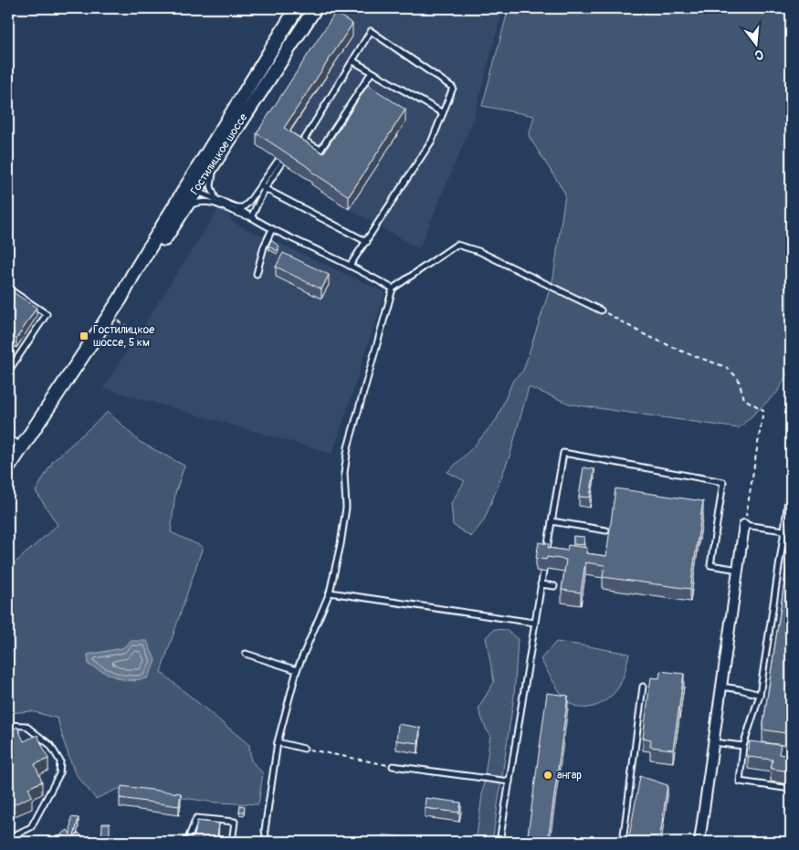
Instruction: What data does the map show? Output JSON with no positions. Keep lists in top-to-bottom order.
{
  "streets": {
    "main road": ["Гостилицкое шоссе"]
  },
  "places": {
    "transit": ["Гостилицкое шоссе, 5 км"],
    "other": ["ангар"]
  },
  "north": "bottom"
}
